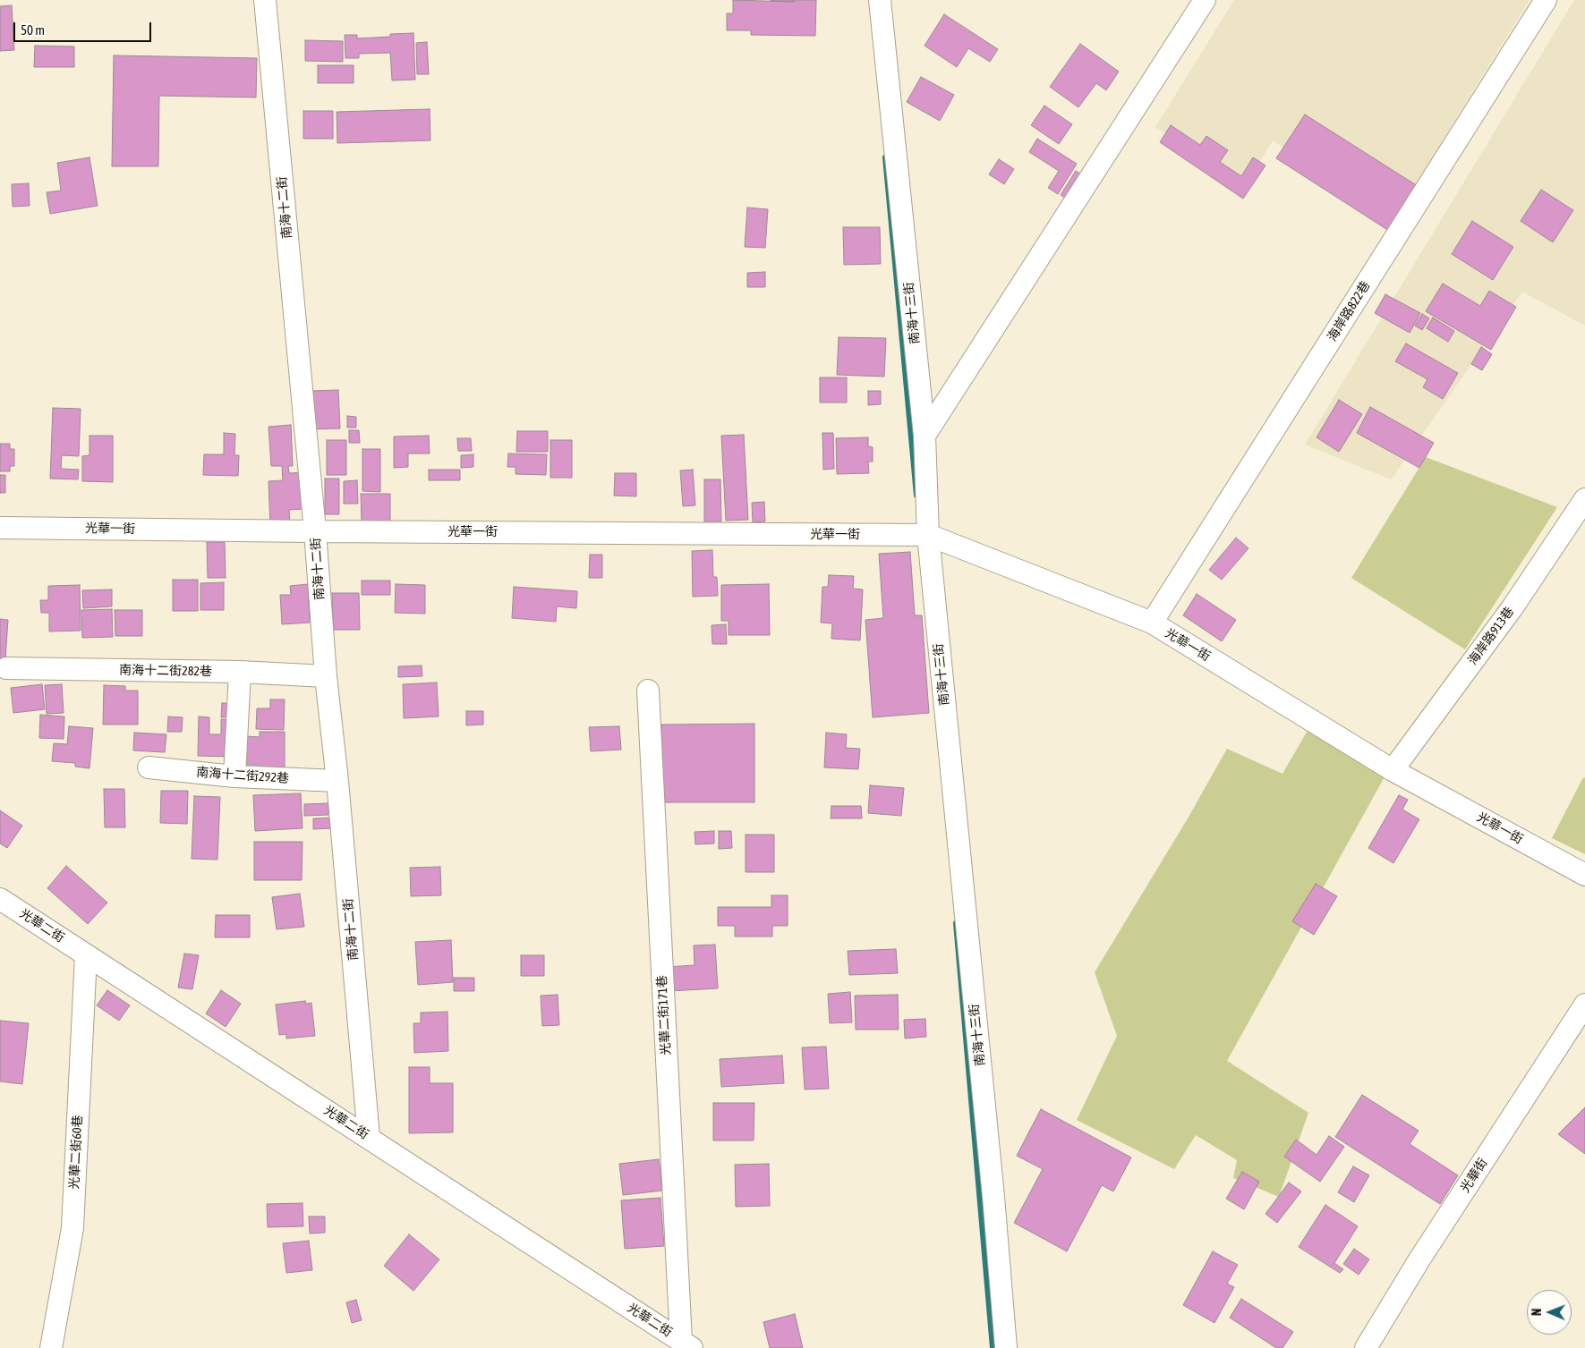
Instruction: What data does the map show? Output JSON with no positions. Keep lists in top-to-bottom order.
{
  "streets": {
    "street": [
      "南海十二街",
      "海岸路822巷",
      "南海十三街",
      "光華一街",
      "海岸路913巷",
      "南海十二街282巷",
      "南海十二街292巷",
      "光華二街",
      "光華二街171巷",
      "光華二街60巷",
      "光華街"
    ]
  },
  "crossings": [
    ["南海十二街", "光華一街"],
    ["南海十二街", "南海十二街282巷"],
    ["南海十二街", "南海十二街292巷"],
    ["南海十二街", "光華二街"],
    ["海岸路822巷", "光華一街"],
    ["南海十三街", "光華一街"],
    ["光華一街", "海岸路913巷"],
    ["光華二街", "光華二街171巷"],
    ["光華二街", "光華二街60巷"]
  ],
  "scale_bar": "50 m",
  "north": "left"
}
